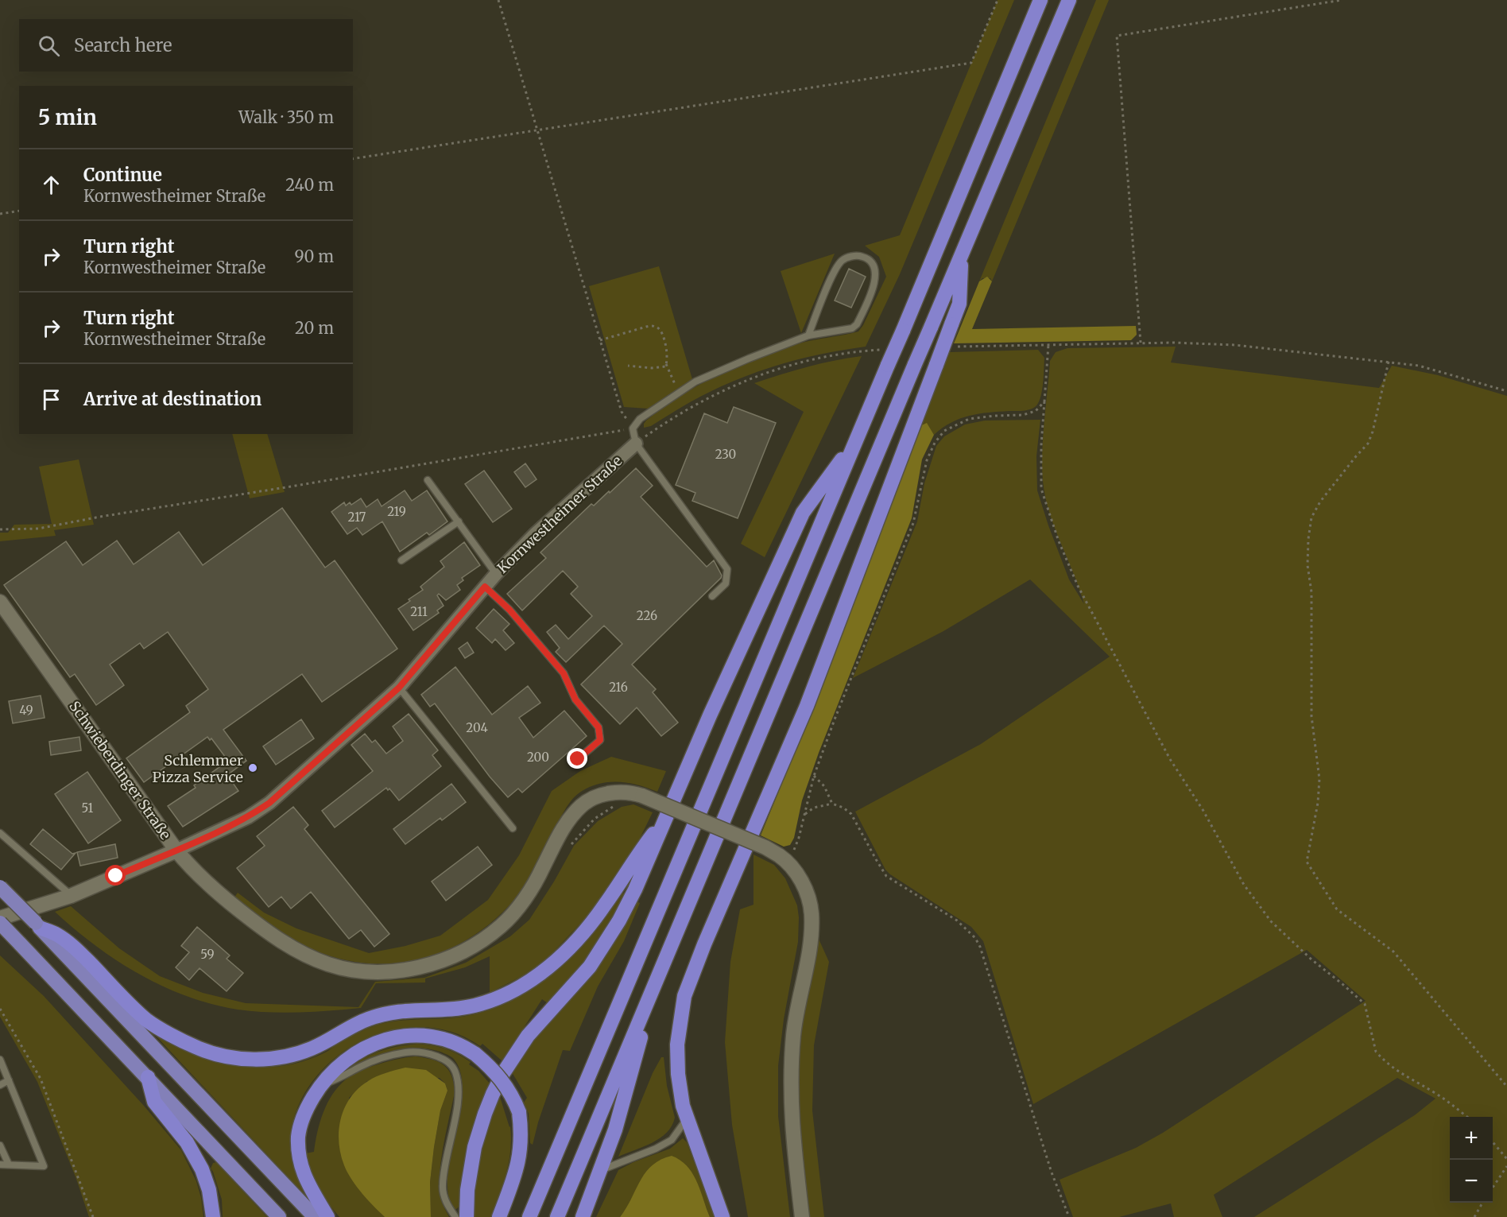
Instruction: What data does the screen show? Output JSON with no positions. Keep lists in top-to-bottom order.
{
  "streets": {
    "street": ["Kornwestheimer Straße", "Schwieberdinger Straße"]
  },
  "crossings": [
    ["Kornwestheimer Straße", "Schwieberdinger Straße"]
  ],
  "places": ["Schlemmer Pizza Service"],
  "house_numbers": [
    "230",
    "219",
    "217",
    "211",
    "226",
    "216",
    "49",
    "204",
    "200",
    "51",
    "59"
  ],
  "page": {
    "search": "Search here",
    "heading": ["5 min", "Walk · 350 m"],
    "list": [
      ["Continue", "Kornwestheimer Straße", "240 m"],
      ["Turn right", "Kornwestheimer Straße", "90 m"],
      ["Turn right", "Kornwestheimer Straße", "20 m"],
      "Arrive at destination"
    ],
    "map_buttons": ["+", "−"]
  }
}
